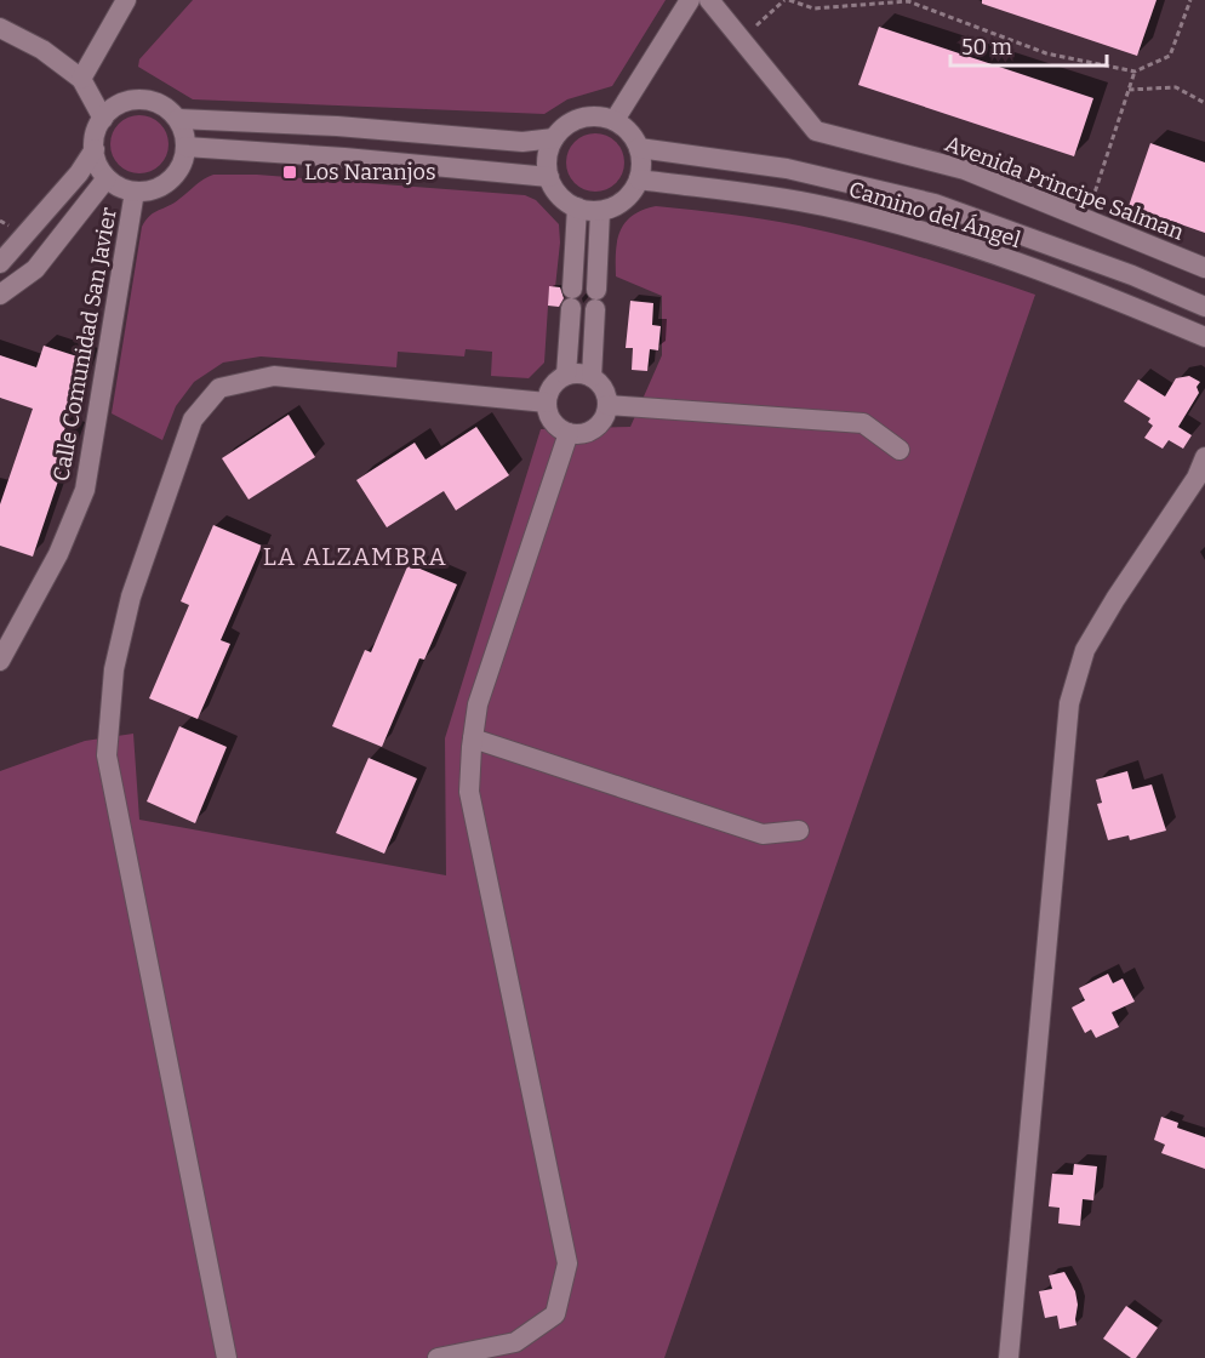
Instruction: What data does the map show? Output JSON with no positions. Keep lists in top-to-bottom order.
{
  "streets": {
    "street": ["Avenida Principe Salman", "Camino del Ángel", "Calle Comunidad San Javier"]
  },
  "districts": ["LA ALZAMBRA"],
  "places": {
    "transit": ["Los Naranjos"]
  },
  "scale_bar": "50 m"
}
